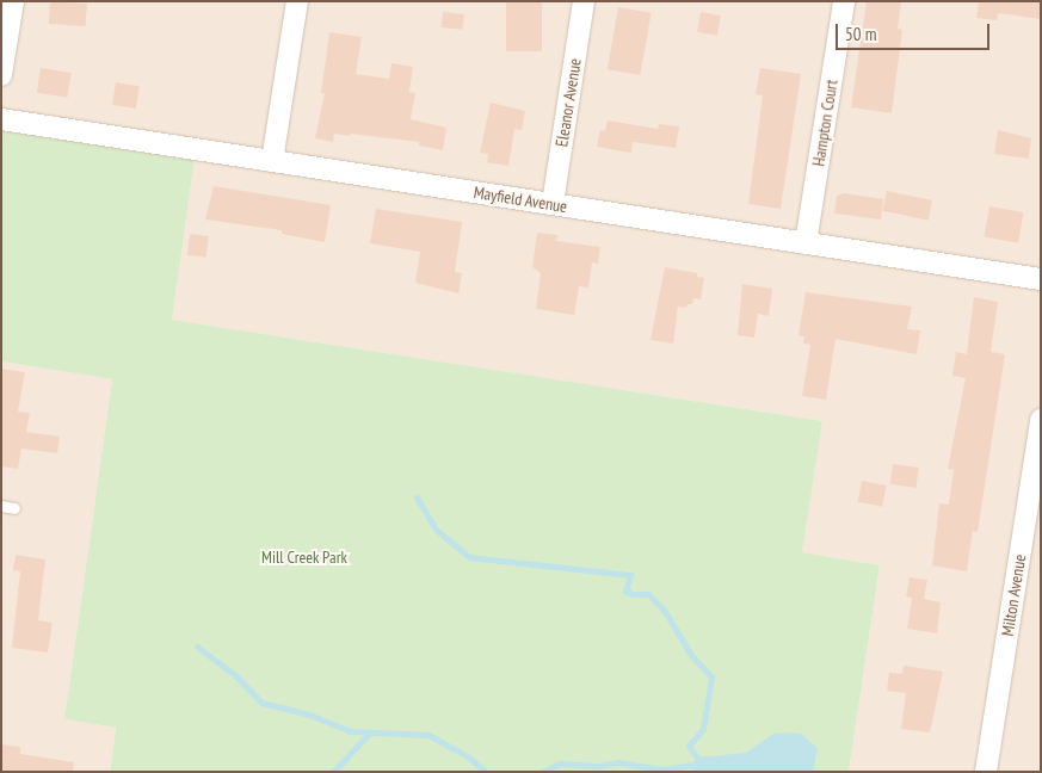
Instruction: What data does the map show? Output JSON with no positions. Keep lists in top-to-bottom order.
{
  "streets": {
    "street": [
      "Eleanor Avenue",
      "Hampton Court",
      "Mayfield Avenue",
      "Milton Avenue"
    ]
  },
  "crossings": [
    ["Eleanor Avenue", "Mayfield Avenue"],
    ["Hampton Court", "Mayfield Avenue"]
  ],
  "parks": ["Mill Creek Park"],
  "scale_bar": "50 m"
}
